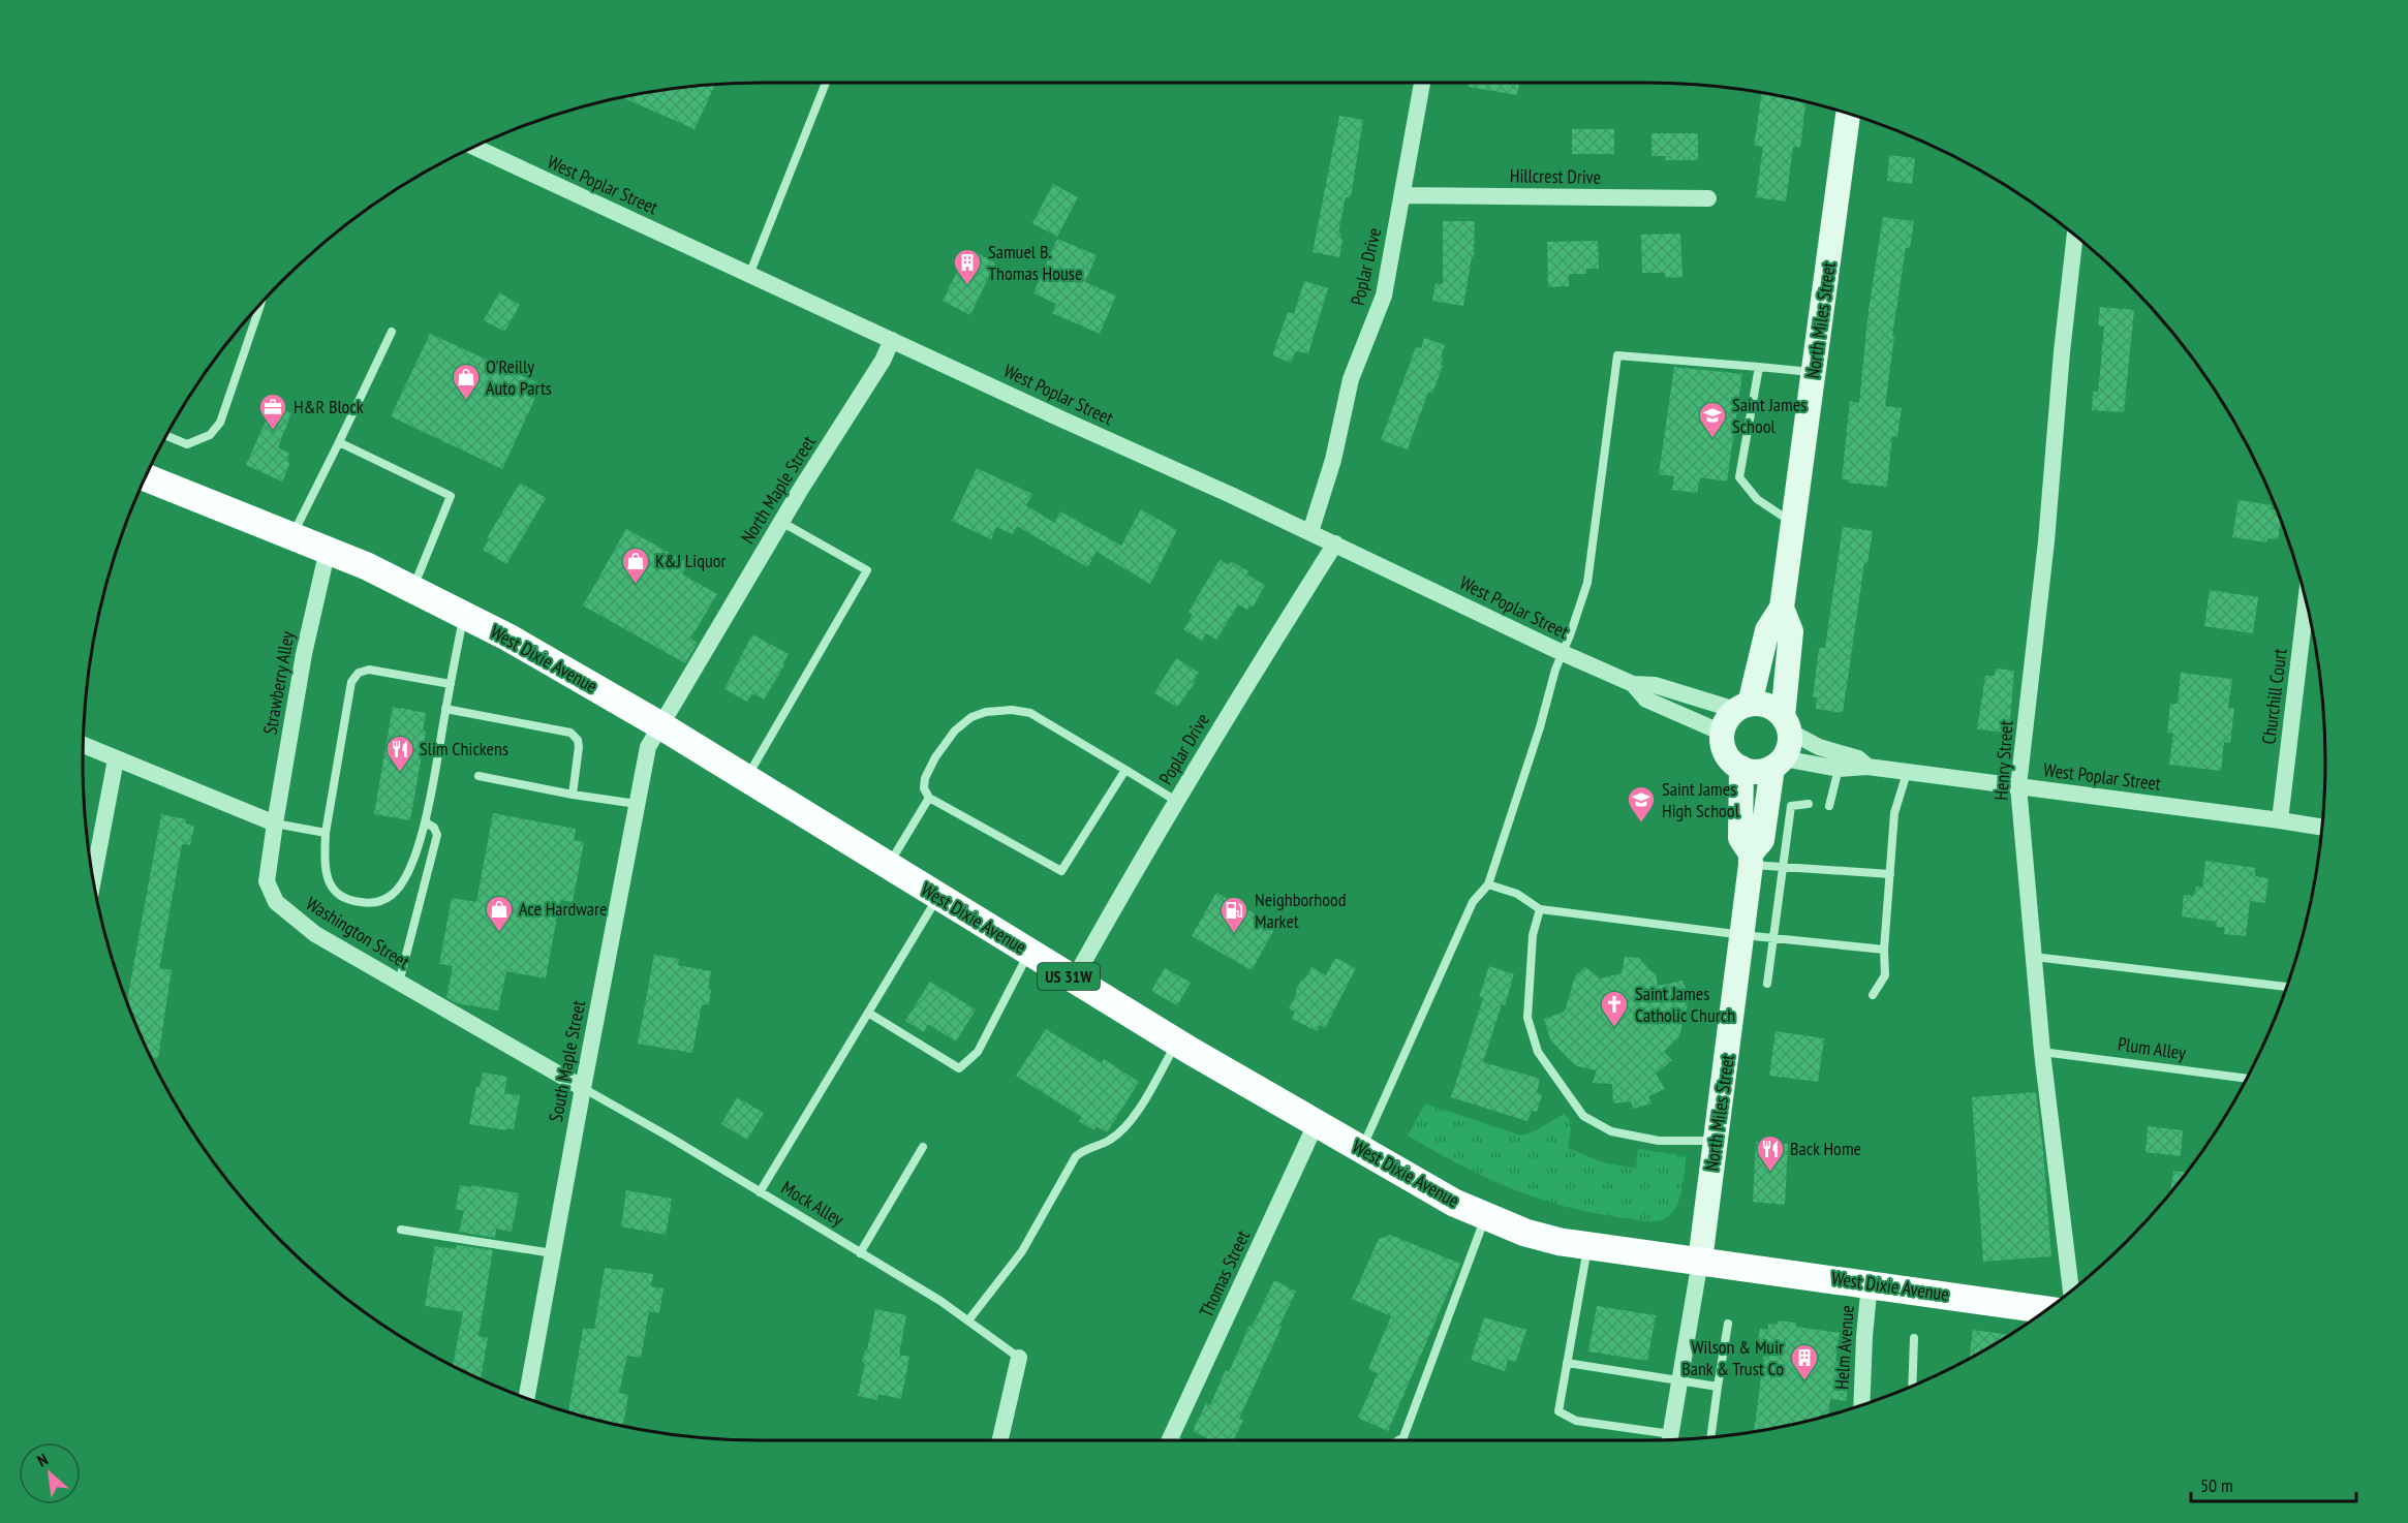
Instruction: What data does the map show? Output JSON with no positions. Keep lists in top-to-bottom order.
{
  "streets": {
    "main road": ["North Miles Street", "West Dixie Avenue", "US 31W"],
    "street": [
      "Hillcrest Drive",
      "West Poplar Street",
      "Poplar Drive",
      "North Maple Street",
      "Strawberry Alley",
      "Churchill Court",
      "Henry Street",
      "Washington Street",
      "South Maple Street",
      "Thomas Street",
      "Helm Avenue"
    ],
    "lane": ["Plum Alley", "Mock Alley"]
  },
  "crossings": [
    ["Hillcrest Drive", "Poplar Drive"],
    ["West Poplar Street", "Poplar Drive"],
    ["West Poplar Street", "North Miles Street"],
    ["West Poplar Street", "North Maple Street"],
    ["West Poplar Street", "Churchill Court"],
    ["West Poplar Street", "Henry Street"],
    ["Poplar Drive", "West Dixie Avenue"],
    ["North Miles Street", "West Dixie Avenue"],
    ["North Maple Street", "West Dixie Avenue"],
    ["North Maple Street", "South Maple Street"],
    ["West Dixie Avenue", "Strawberry Alley"],
    ["West Dixie Avenue", "South Maple Street"],
    ["West Dixie Avenue", "Thomas Street"],
    ["West Dixie Avenue", "Helm Avenue"],
    ["Strawberry Alley", "Washington Street"],
    ["Henry Street", "Plum Alley"],
    ["Washington Street", "South Maple Street"],
    ["Washington Street", "Mock Alley"],
    ["South Maple Street", "Mock Alley"]
  ],
  "places": {
    "building": ["Samuel B. Thomas House", "Wilson & Muir Bank & Trust Co"],
    "shop": ["O'Reilly Auto Parts", "K&J Liquor", "Ace Hardware"],
    "office": ["H&R Block"],
    "school or university": ["Saint James School", "Saint James High School"],
    "restaurant": ["Slim Chickens", "Back Home"],
    "fuel station": ["Neighborhood Market"],
    "church": ["Saint James Catholic Church"]
  },
  "scale_bar": "50 m",
  "north": "top left"
}
